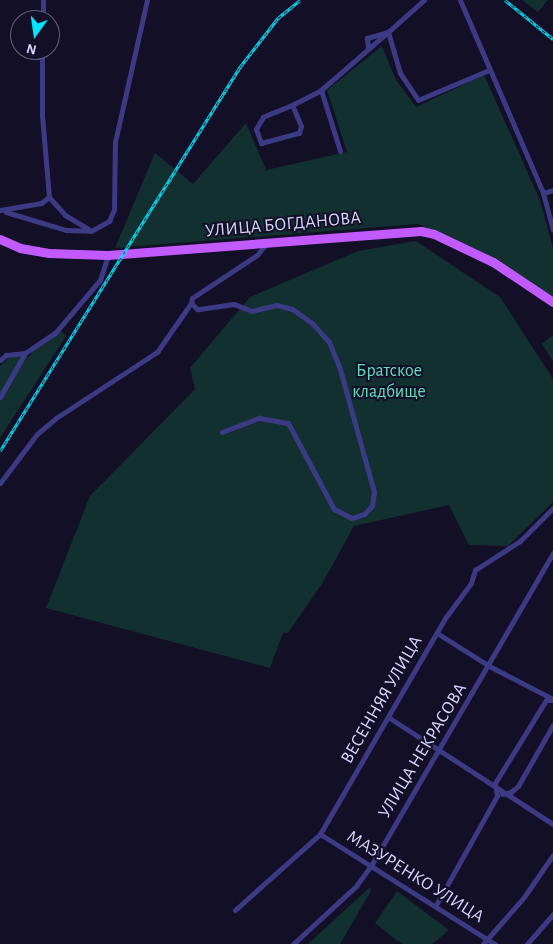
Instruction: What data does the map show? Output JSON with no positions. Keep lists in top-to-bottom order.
{
  "streets": {
    "main road": ["УЛИЦА БОГДАНОВА"],
    "street": ["ВЕСЕННЯЯ УЛИЦА", "УЛИЦА НЕКРАСОВА", "МАЗУРЕНКО УЛИЦА"]
  },
  "crossings": [
    ["ВЕСЕННЯЯ УЛИЦА", "МАЗУРЕНКО УЛИЦА"],
    ["УЛИЦА НЕКРАСОВА", "МАЗУРЕНКО УЛИЦА"]
  ],
  "parks": ["Братское кладбище"],
  "north": "bottom"
}
